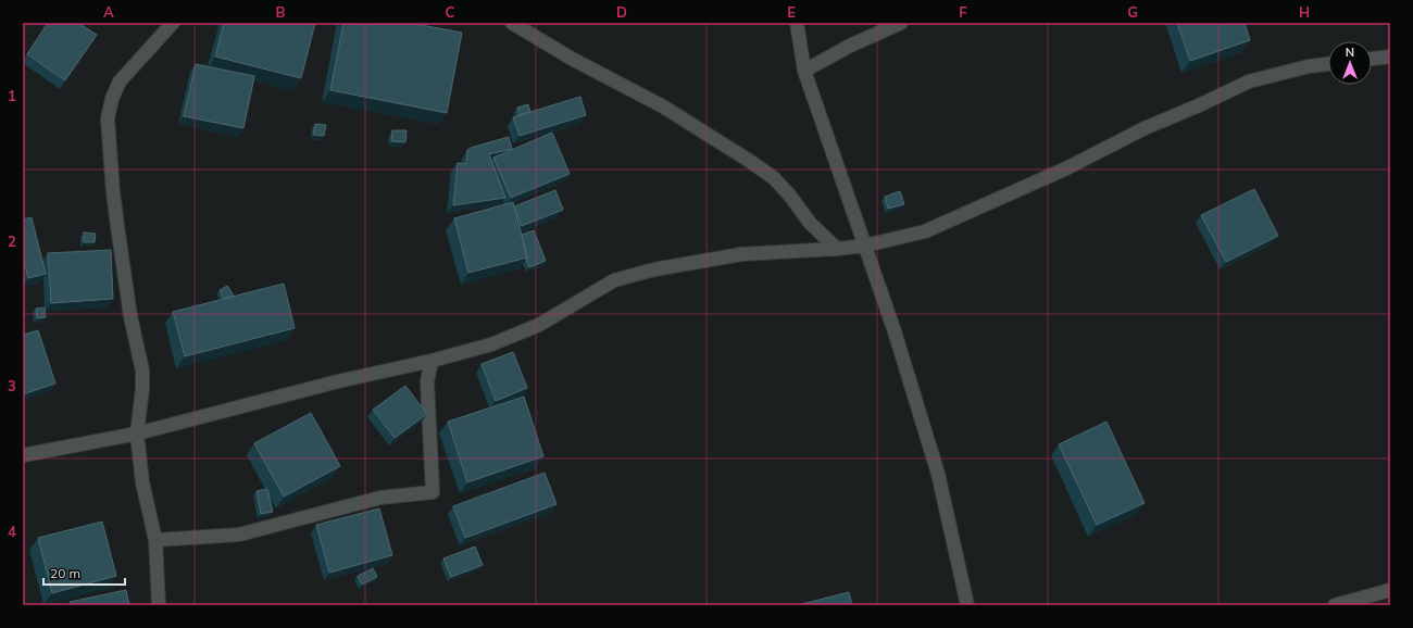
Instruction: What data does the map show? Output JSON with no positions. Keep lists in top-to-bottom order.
{
  "scale_bar": "20 m",
  "north": "top",
  "grid": {
    "columns": [
      "A",
      "B",
      "C",
      "D",
      "E",
      "F",
      "G",
      "H"
    ],
    "rows": [
      "1",
      "2",
      "3",
      "4"
    ]
  }
}
